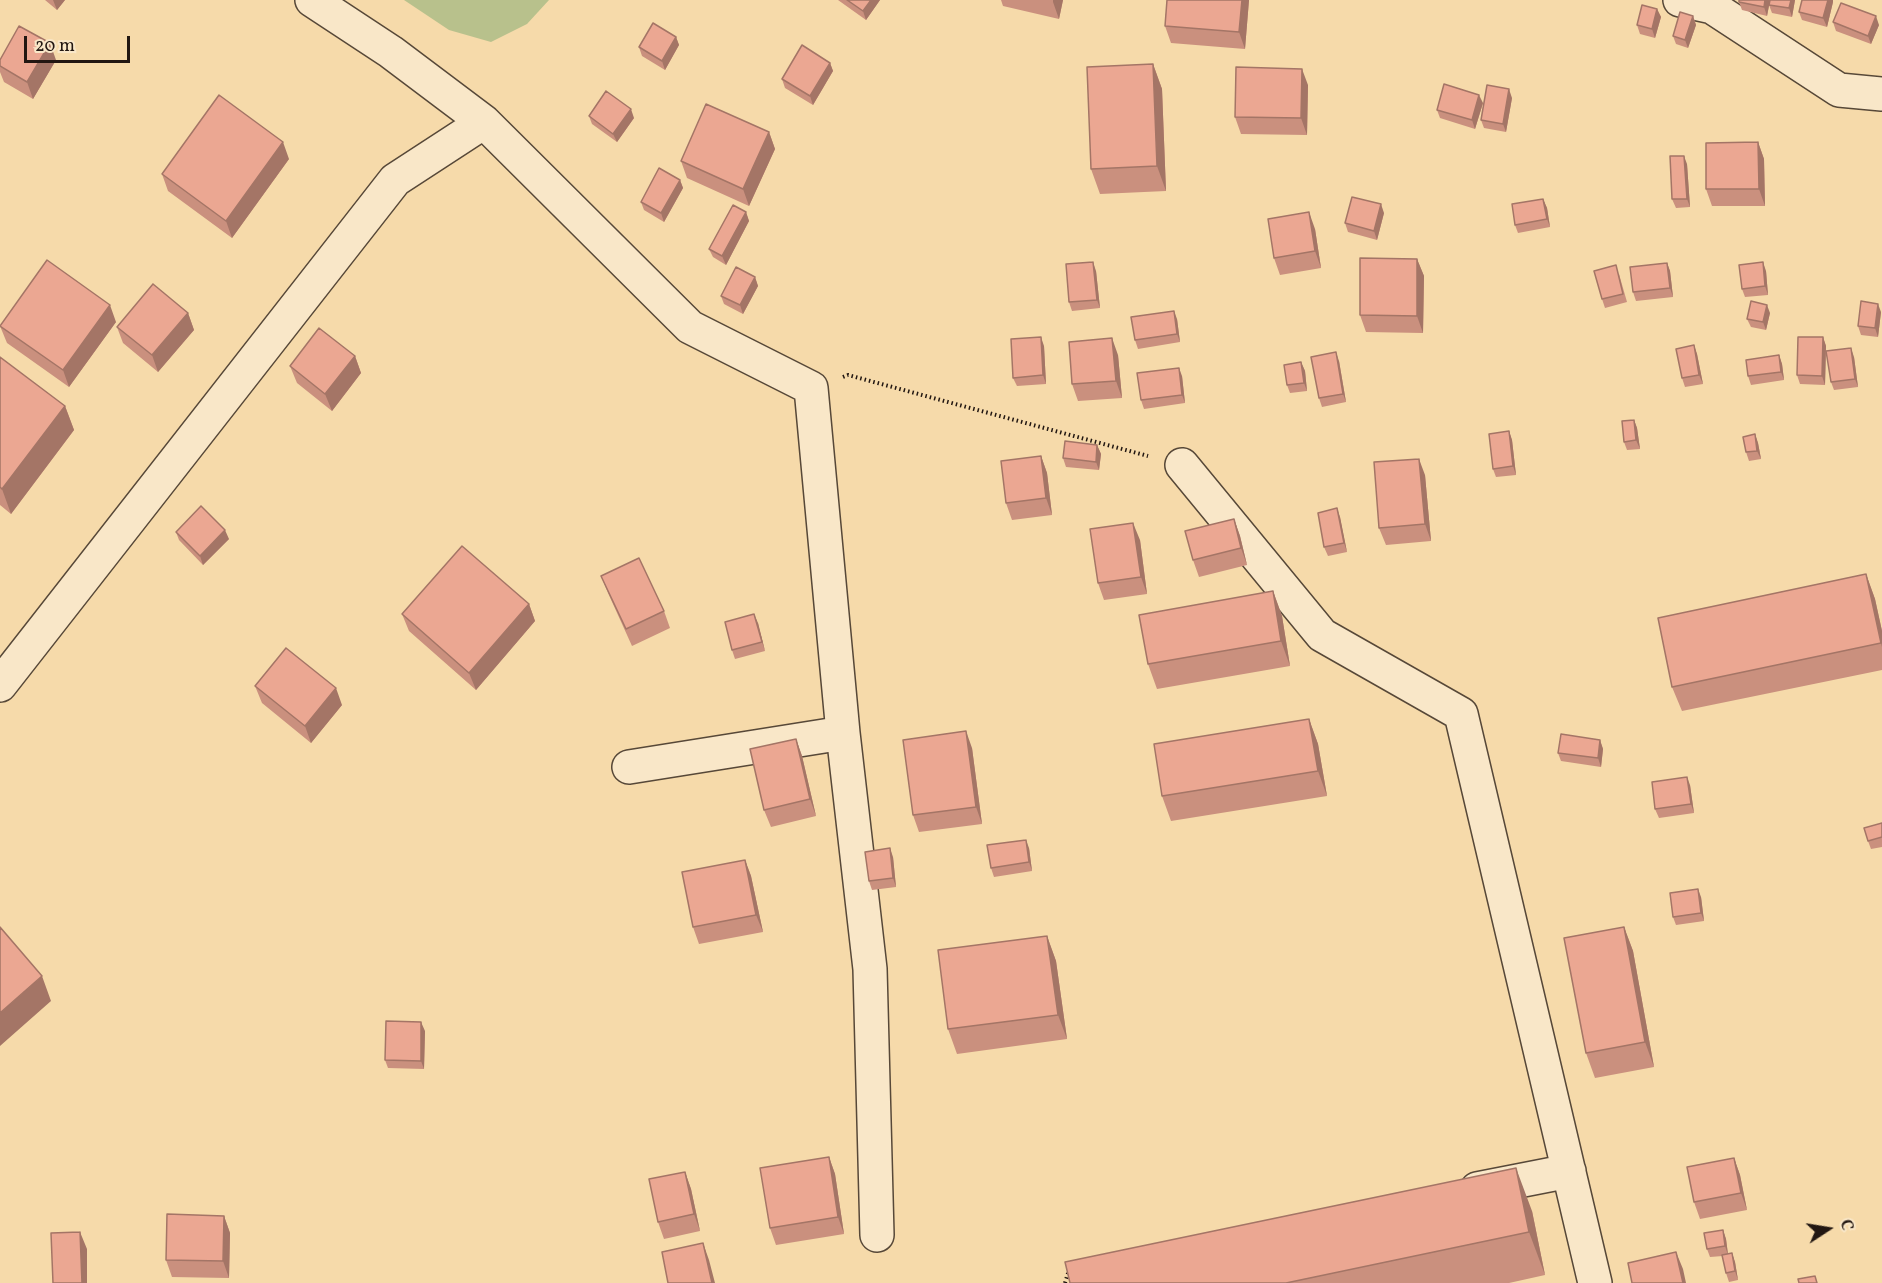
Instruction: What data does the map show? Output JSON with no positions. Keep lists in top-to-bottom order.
{
  "scale_bar": "20 m",
  "north": "right"
}
